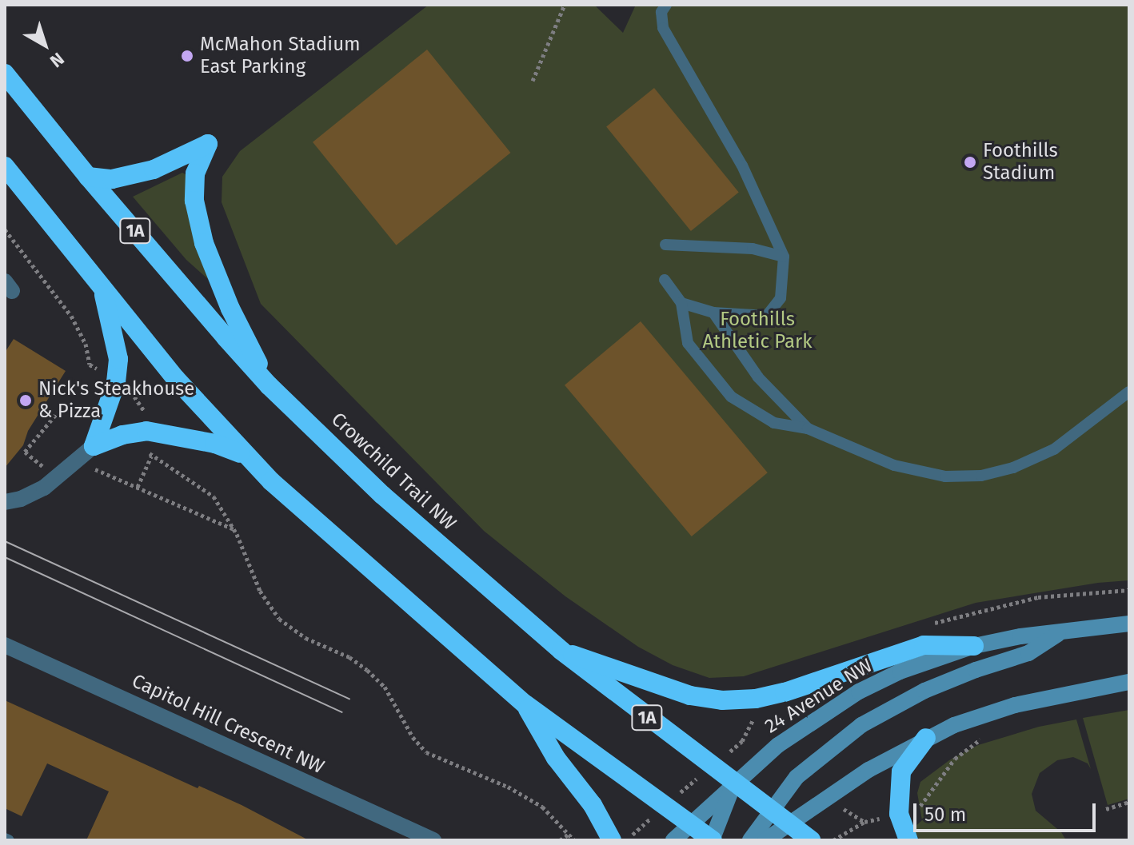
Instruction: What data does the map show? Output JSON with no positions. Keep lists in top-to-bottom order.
{
  "streets": {
    "highway": ["1A", "Crowchild Trail NW"],
    "street": ["24 Avenue NW", "Capitol Hill Crescent NW"]
  },
  "crossings": [
    ["Crowchild Trail NW", "24 Avenue NW"]
  ],
  "parks": ["Foothills Athletic Park"],
  "places": ["McMahon Stadium East Parking", "Foothills Stadium", "Nick's Steakhouse & Pizza"],
  "scale_bar": "50 m",
  "north": "bottom right"
}
